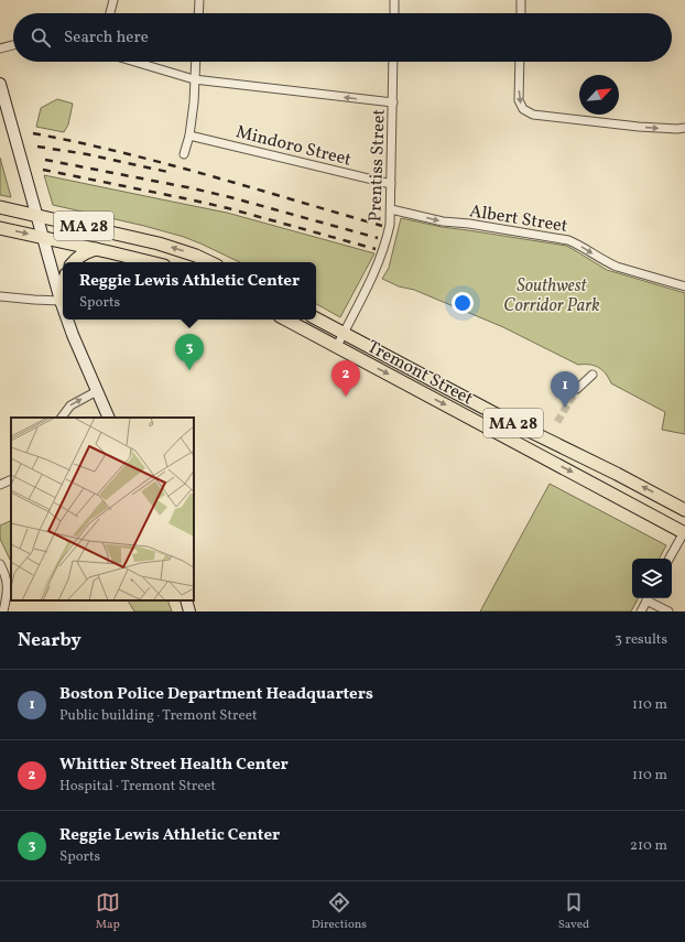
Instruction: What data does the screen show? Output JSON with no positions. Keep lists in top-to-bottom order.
{
  "streets": {
    "main road": ["MA 28", "Tremont Street"],
    "street": ["Mindoro Street", "Prentiss Street", "Albert Street"]
  },
  "crossings": [
    ["Mindoro Street", "Prentiss Street"],
    ["Prentiss Street", "Albert Street"],
    ["Prentiss Street", "Tremont Street"]
  ],
  "one_way": ["Albert Street"],
  "parks": ["Southwest Corridor Park"],
  "north": "top right",
  "page": {
    "search": "Search here",
    "popup": ["Reggie Lewis Athletic Center", "Sports"],
    "pins": ["3", "2", "1"],
    "heading": ["Nearby", "3 results"],
    "list": [
      {
        "mark": "1",
        "name": "Boston Police Department Headquarters",
        "note": "Public building · Tremont Street",
        "value": "110 m"
      },
      {
        "mark": "2",
        "name": "Whittier Street Health Center",
        "note": "Hospital · Tremont Street",
        "value": "110 m"
      },
      {
        "mark": "3",
        "name": "Reggie Lewis Athletic Center",
        "note": "Sports",
        "value": "210 m"
      }
    ],
    "nav": ["Map", "Directions", "Saved"]
  }
}
